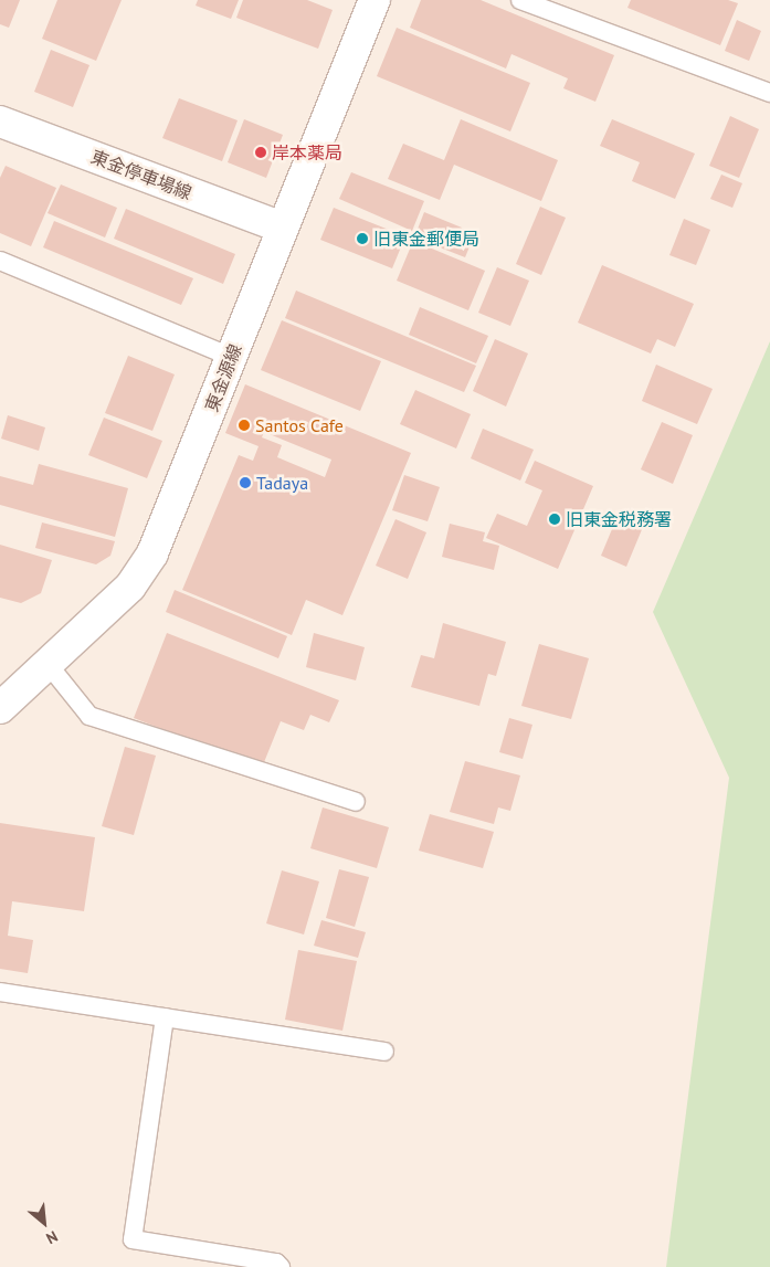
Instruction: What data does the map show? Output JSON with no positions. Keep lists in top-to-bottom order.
{
  "streets": {
    "main road": ["東金停車場線", "東金源線"]
  },
  "crossings": [
    ["東金停車場線", "東金源線"]
  ],
  "places": [
    "岸本薬局",
    "旧東金郵便局",
    "Santos Cafe",
    "Tadaya",
    "旧東金税務署"
  ],
  "north": "bottom right"
}
